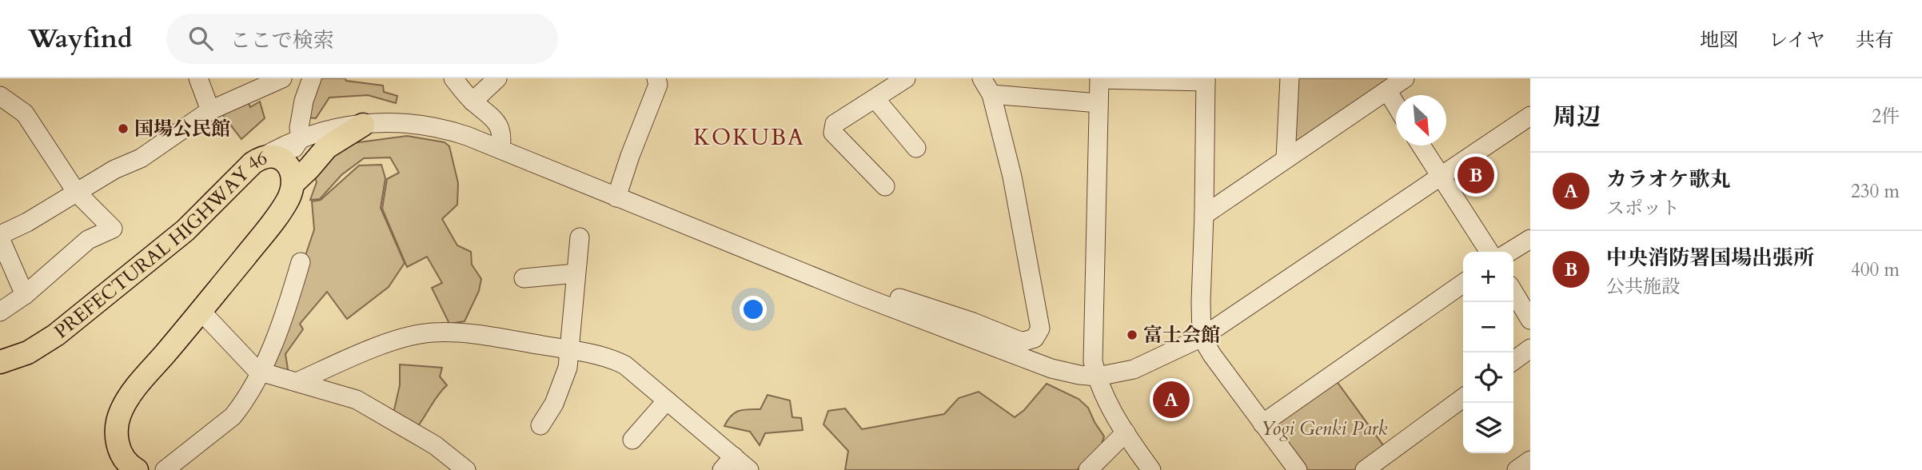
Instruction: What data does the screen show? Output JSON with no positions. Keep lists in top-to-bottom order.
{
  "streets": {
    "main road": ["PREFECTURAL HIGHWAY 46"]
  },
  "districts": ["KOKUBA"],
  "parks": ["Yogi Genki Park"],
  "places": ["国場公民館", "富士会館"],
  "north": "bottom right",
  "page": {
    "header": "Wayfind",
    "search": "ここで検索",
    "nav": ["地図", "レイヤ", "共有"],
    "heading": ["周辺", "2件"],
    "list": [
      {
        "mark": "A",
        "name": "カラオケ歌丸",
        "note": "スポット",
        "value": "230 m"
      },
      {
        "mark": "B",
        "name": "中央消防署国場出張所",
        "note": "公共施設",
        "value": "400 m"
      }
    ],
    "pins": ["B", "A"],
    "map_buttons": ["+", "−"]
  }
}
